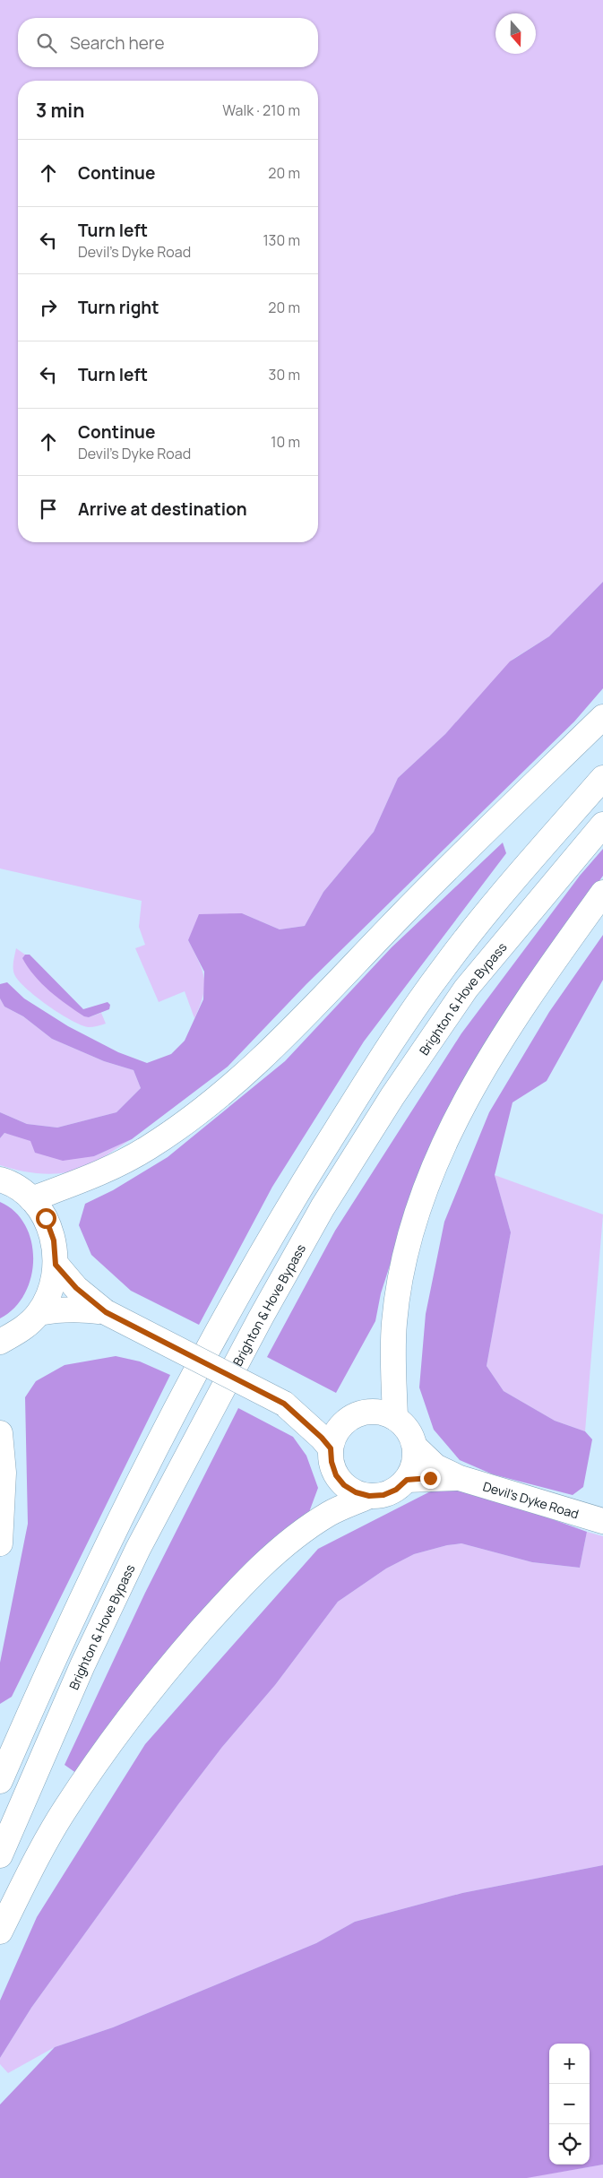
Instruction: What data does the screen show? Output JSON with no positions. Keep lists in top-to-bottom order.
{
  "streets": {
    "main road": ["Brighton & Hove Bypass", "Devil's Dyke Road"]
  },
  "north": "bottom",
  "page": {
    "search": "Search here",
    "heading": ["3 min", "Walk · 210 m"],
    "list": [
      ["Continue", "20 m"],
      ["Turn left", "Devil's Dyke Road", "130 m"],
      ["Turn right", "20 m"],
      ["Turn left", "30 m"],
      ["Continue", "Devil's Dyke Road", "10 m"],
      "Arrive at destination"
    ],
    "map_buttons": ["+", "−"]
  }
}
